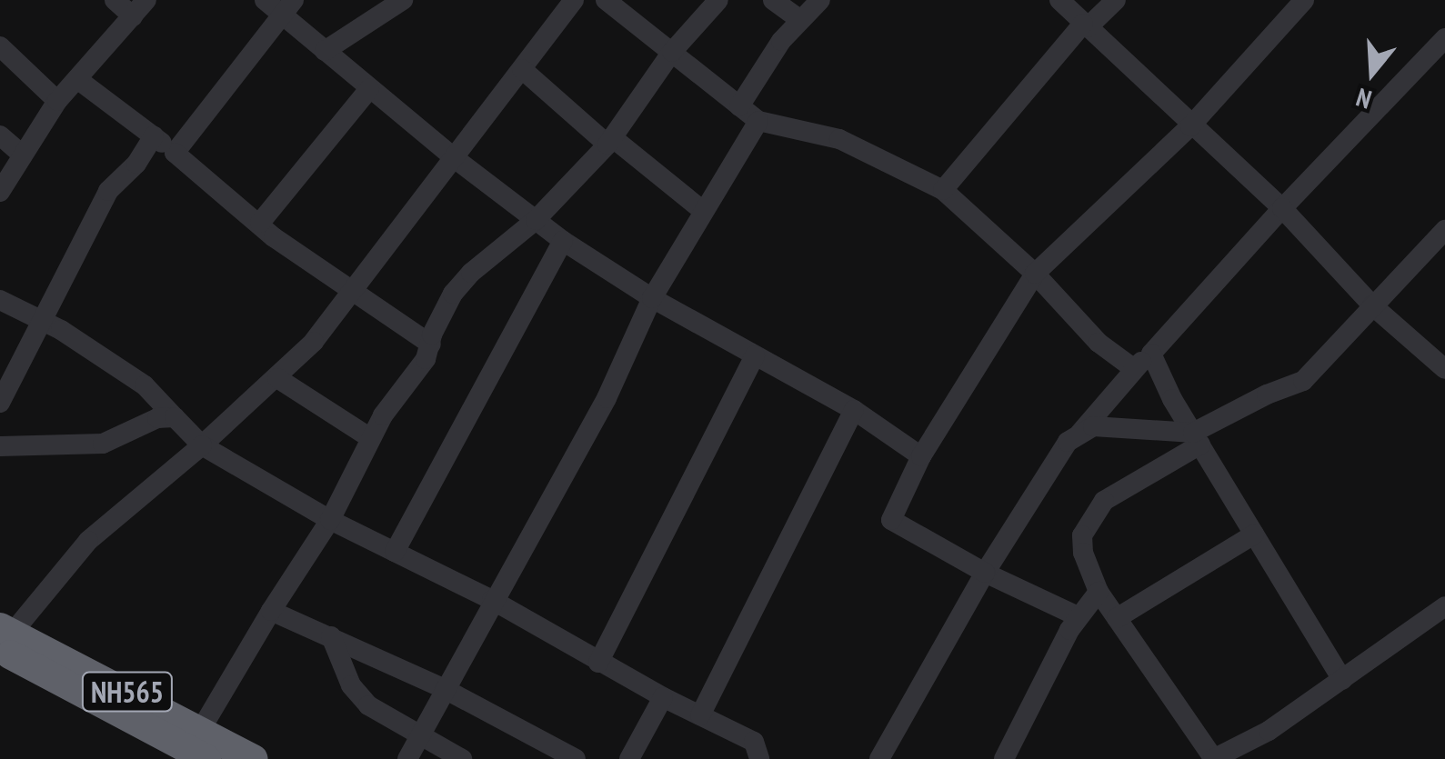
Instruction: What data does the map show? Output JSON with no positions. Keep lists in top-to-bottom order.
{
  "streets": {
    "highway": ["NH565"]
  },
  "north": "bottom"
}
